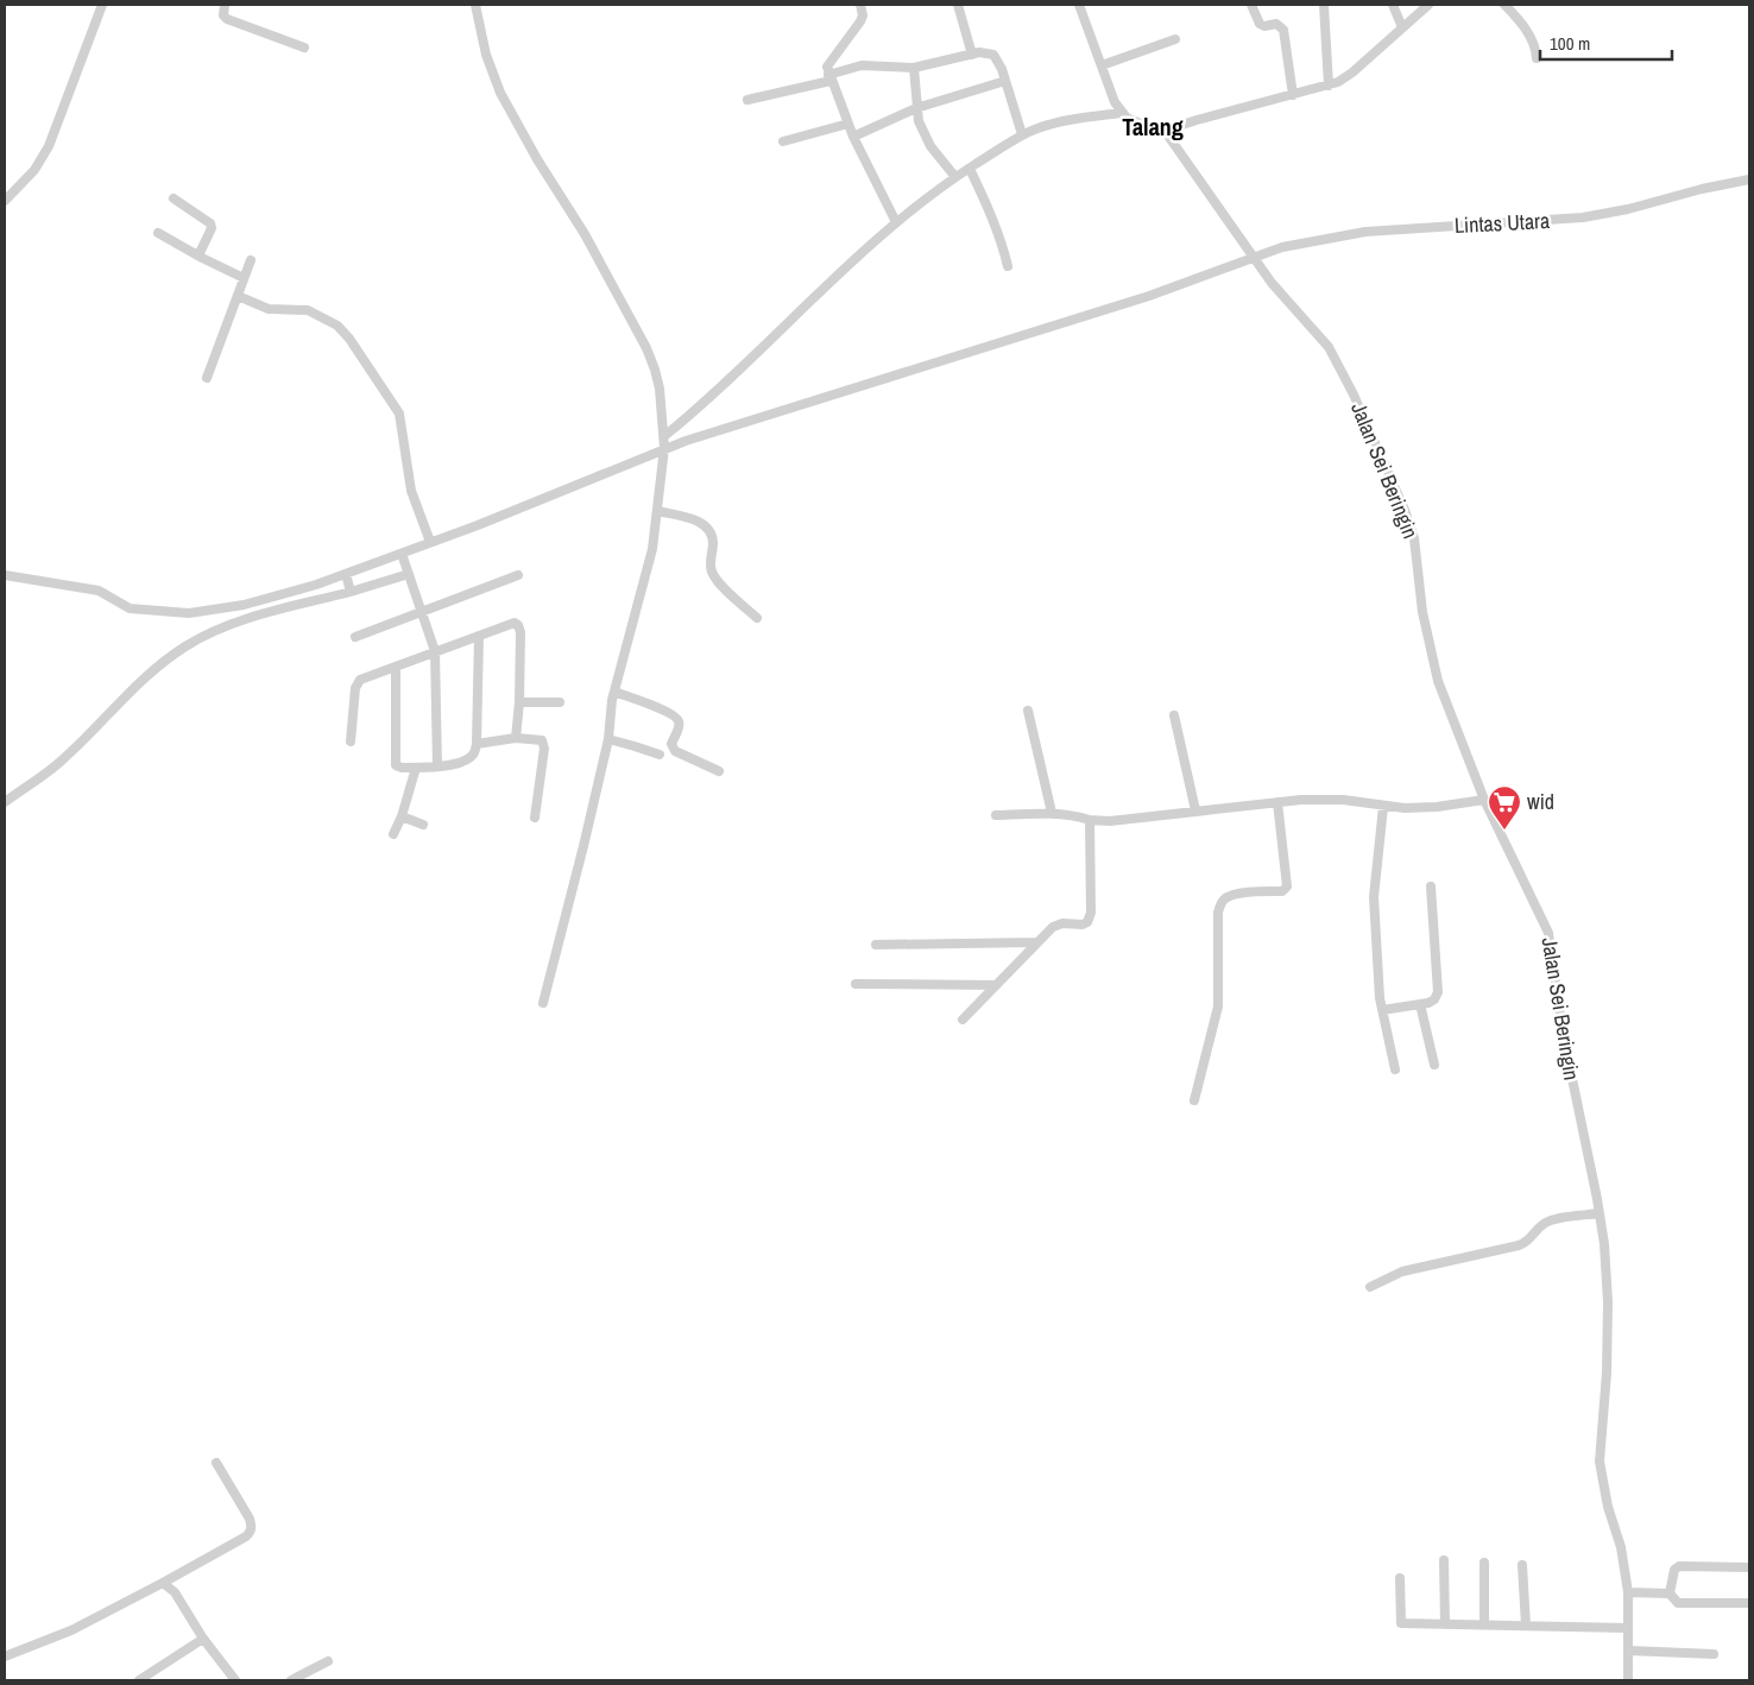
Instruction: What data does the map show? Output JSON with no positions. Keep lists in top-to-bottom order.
{
  "streets": {
    "street": ["Lintas Utara", "Jalan Sei Beringin"]
  },
  "crossings": [
    ["Lintas Utara", "Jalan Sei Beringin"]
  ],
  "districts": ["Talang"],
  "places": {
    "supermarket": ["wid"]
  },
  "scale_bar": "100 m"
}
